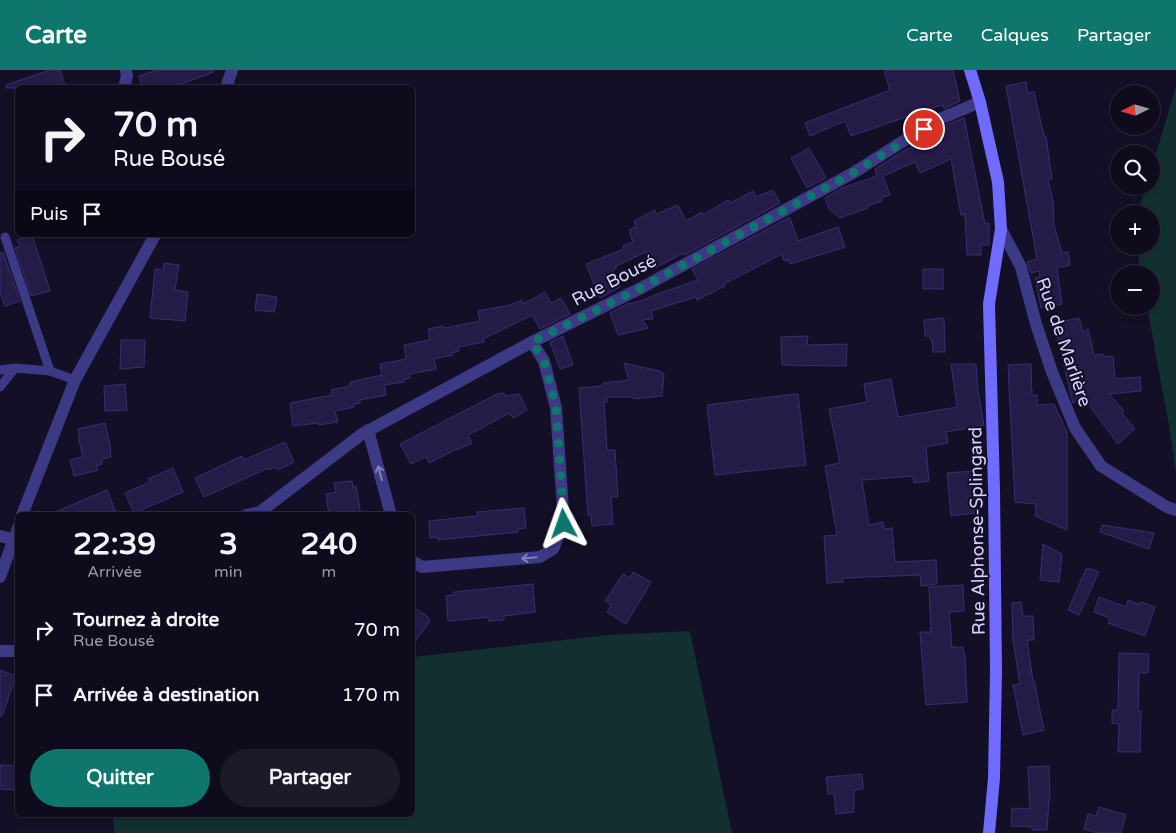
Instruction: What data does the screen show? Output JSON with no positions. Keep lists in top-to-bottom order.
{
  "streets": {
    "street": ["Rue Bousé", "Rue de Marlière", "Rue Alphonse-Splingard"]
  },
  "crossings": [
    ["Rue Bousé", "Rue Alphonse-Splingard"],
    ["Rue de Marlière", "Rue Alphonse-Splingard"]
  ],
  "north": "left",
  "page": {
    "header": "Carte",
    "nav": ["Carte", "Calques", "Partager"],
    "map_buttons": ["+", "−"],
    "turn": ["70 m", "Rue Bousé"],
    "then": "Puis",
    "eta": [
      "22:39",
      "Arrivée",
      "3",
      "min",
      "240",
      "m"
    ],
    "list": [
      {
        "name": "Tournez à droite",
        "note": "Rue Bousé",
        "value": "70 m"
      },
      {
        "name": "Arrivée à destination",
        "value": "170 m"
      }
    ],
    "buttons": ["Quitter", "Partager"]
  }
}
